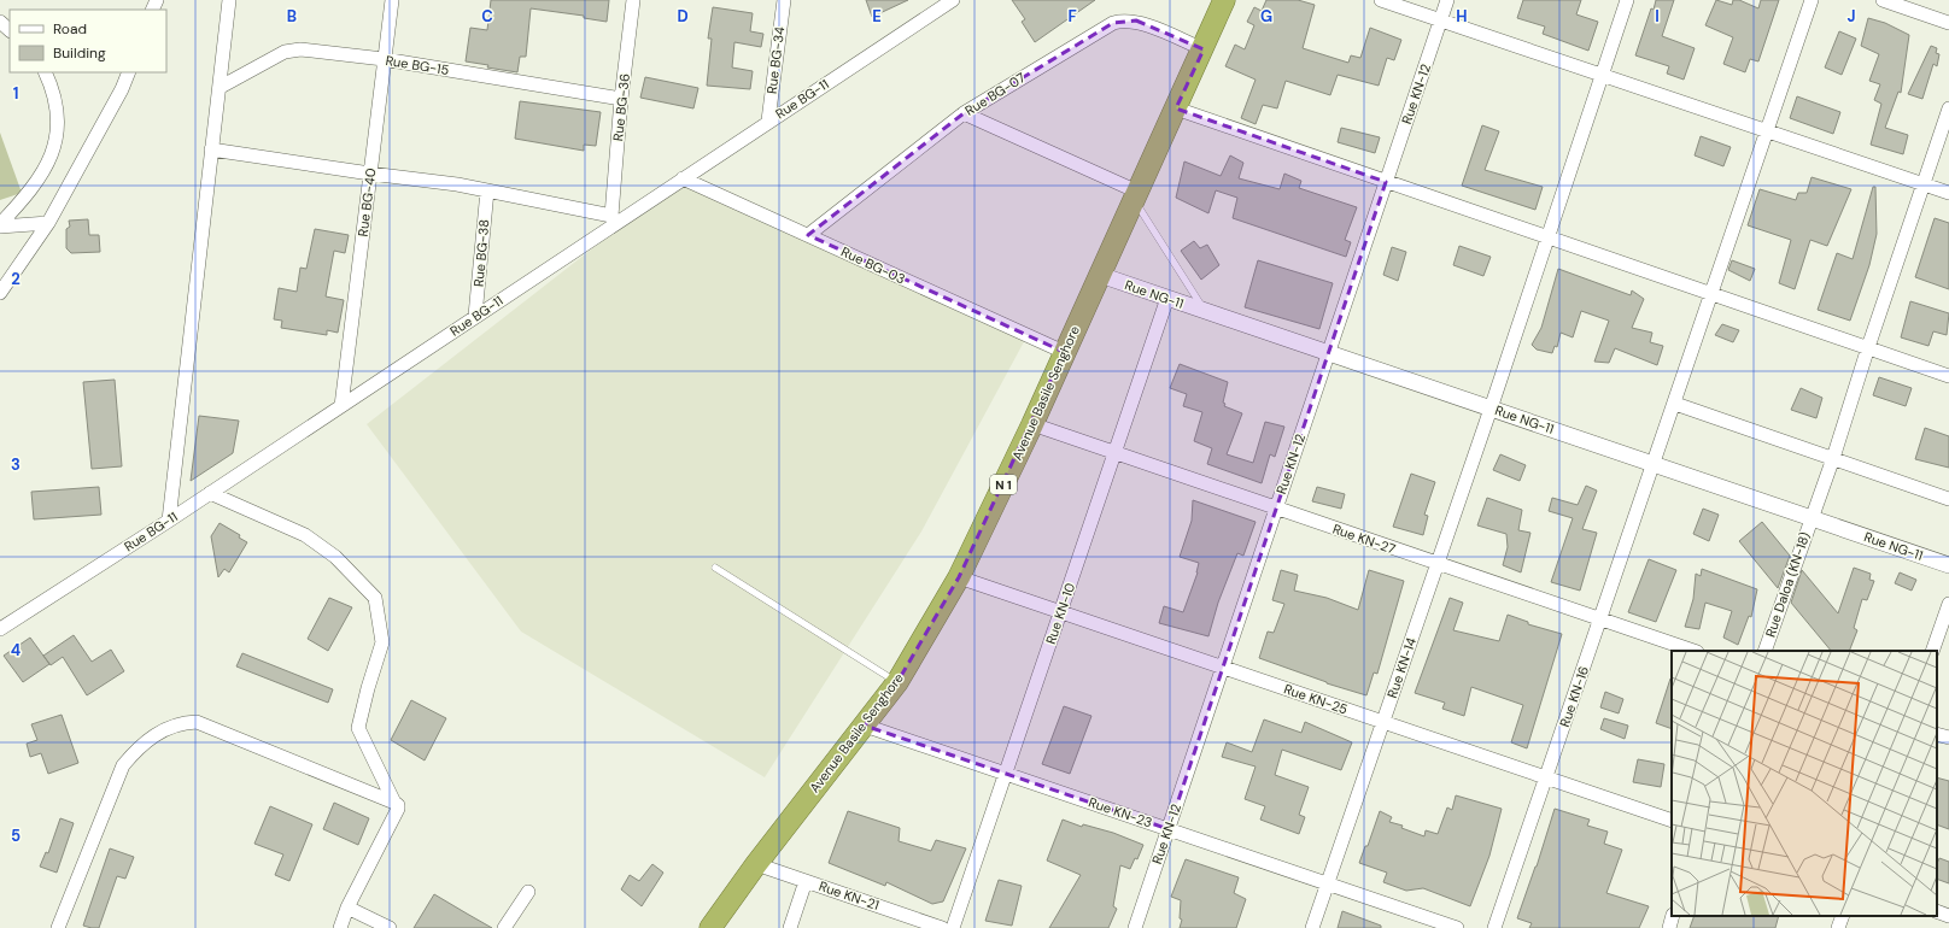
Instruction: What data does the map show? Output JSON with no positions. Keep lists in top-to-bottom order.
{
  "streets": {
    "highway": ["Avenue Basile Senghore", "N 1"],
    "street": [
      "Rue BG-34",
      "Rue BG-15",
      "Rue BG-07",
      "Rue KN-12",
      "Rue BG-11",
      "Rue BG-36",
      "Rue BG-40",
      "Rue BG-38",
      "Rue BG-03",
      "Rue NG-11",
      "Rue KN-27",
      "Rue Daloa (KN-18)",
      "Rue KN-10",
      "Rue KN-14",
      "Rue KN-16",
      "Rue KN-25",
      "Rue KN-23",
      "Rue KN-21"
    ]
  },
  "crossings": [
    ["Rue BG-34", "Rue BG-11"],
    ["Rue BG-15", "Rue BG-36"],
    ["Rue BG-15", "Rue BG-40"],
    ["Rue BG-07", "Rue BG-03"],
    ["Rue BG-07", "Avenue Basile Senghore"],
    ["Rue KN-12", "Rue NG-11"],
    ["Rue KN-12", "Rue KN-27"],
    ["Rue KN-12", "Rue KN-25"],
    ["Rue KN-12", "Rue KN-23"],
    ["Rue BG-11", "Rue BG-36"],
    ["Rue BG-11", "Rue BG-40"],
    ["Rue BG-11", "Rue BG-38"],
    ["Rue BG-11", "Rue BG-03"],
    ["Rue BG-03", "Avenue Basile Senghore"],
    ["Rue NG-11", "Avenue Basile Senghore"],
    ["Rue NG-11", "Rue Daloa (KN-18)"],
    ["Rue NG-11", "Rue KN-10"],
    ["Rue NG-11", "Rue KN-14"],
    ["Rue NG-11", "Rue KN-16"],
    ["Avenue Basile Senghore", "Rue KN-27"],
    ["Avenue Basile Senghore", "Rue KN-25"],
    ["Avenue Basile Senghore", "Rue KN-23"],
    ["Avenue Basile Senghore", "Rue KN-21"],
    ["Rue KN-27", "Rue KN-10"],
    ["Rue KN-27", "Rue KN-14"],
    ["Rue KN-27", "Rue KN-16"],
    ["Rue KN-10", "Rue KN-25"],
    ["Rue KN-10", "Rue KN-23"],
    ["Rue KN-14", "Rue KN-25"],
    ["Rue KN-14", "Rue KN-23"],
    ["Rue KN-16", "Rue KN-25"]
  ],
  "legend": ["Road", "Building"],
  "grid": {
    "columns": [
      "B",
      "C",
      "D",
      "E",
      "F",
      "G",
      "H",
      "I",
      "J"
    ],
    "rows": [
      "1",
      "2",
      "3",
      "4",
      "5"
    ]
  }
}
